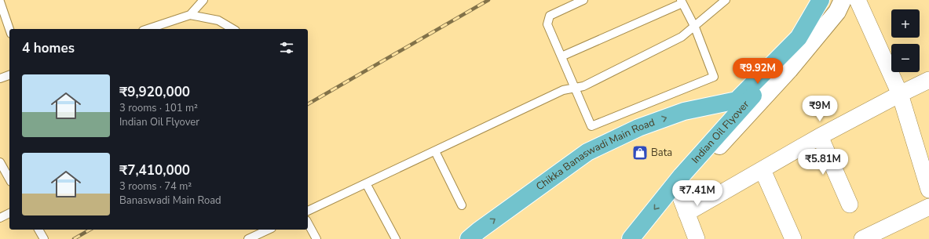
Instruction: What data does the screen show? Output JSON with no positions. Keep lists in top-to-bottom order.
{
  "streets": {
    "main road": ["Indian Oil Flyover", "Chikka Banaswadi Main Road"]
  },
  "crossings": [
    ["Indian Oil Flyover", "Chikka Banaswadi Main Road"]
  ],
  "one_way": ["Chikka Banaswadi Main Road"],
  "places": {
    "shop": ["Bata"]
  },
  "page": {
    "map_buttons": ["+", "−"],
    "heading": "4 homes",
    "price": [
      "₹9.92M",
      "₹9M",
      "₹5.81M",
      "₹7.41M"
    ],
    "list": [
      {
        "name": "₹9,920,000",
        "note": "3 rooms · 101 m² · Indian Oil Flyover"
      },
      {
        "name": "₹7,410,000",
        "note": "3 rooms · 74 m² · Banaswadi Main Road"
      }
    ]
  }
}
